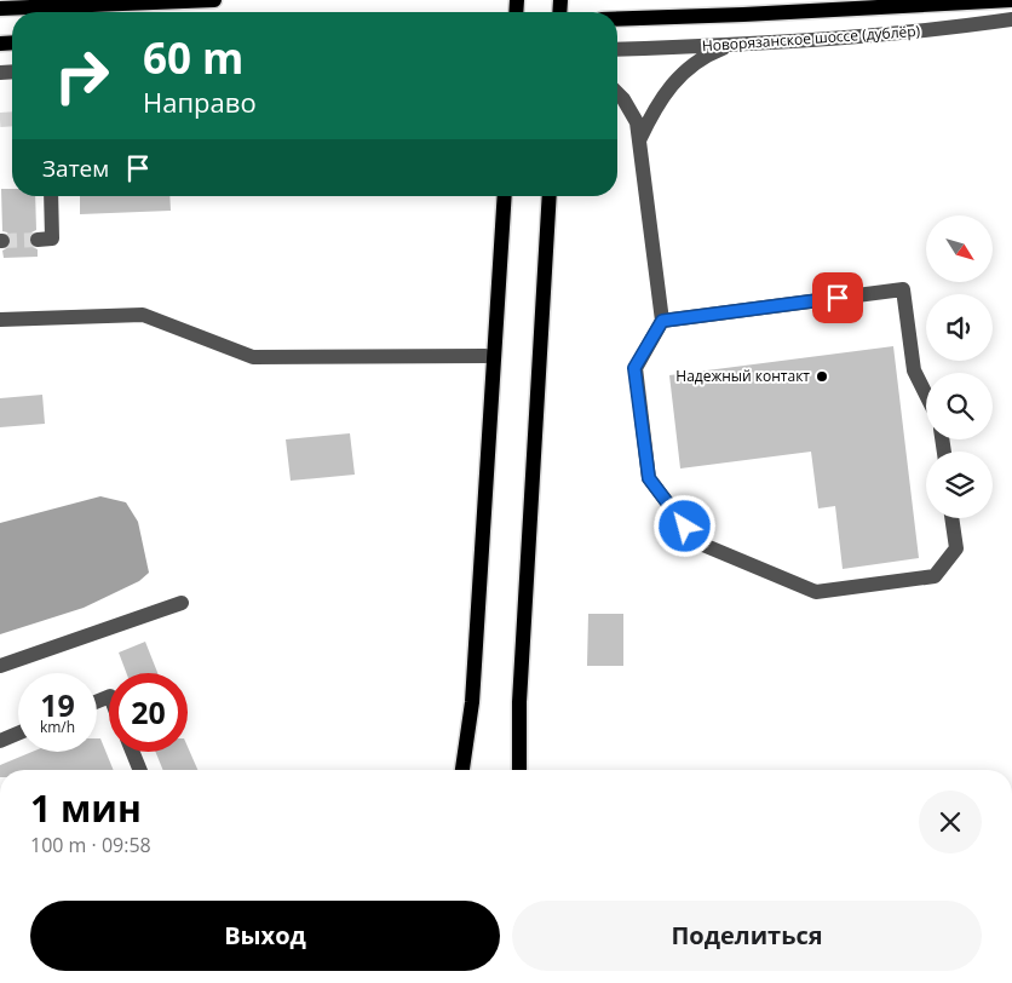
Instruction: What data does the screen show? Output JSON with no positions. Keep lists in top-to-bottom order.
{
  "streets": {
    "street": ["Новорязанское шоссе (дублёр)"]
  },
  "places": ["Надежный контакт"],
  "north": "bottom right",
  "page": {
    "turn": ["60 m", "Направо"],
    "then": "Затем",
    "speed": "19 km/h",
    "limit": "20",
    "heading": ["1 мин", "100 m · 09:58"],
    "buttons": ["Выход", "Поделиться"]
  }
}
